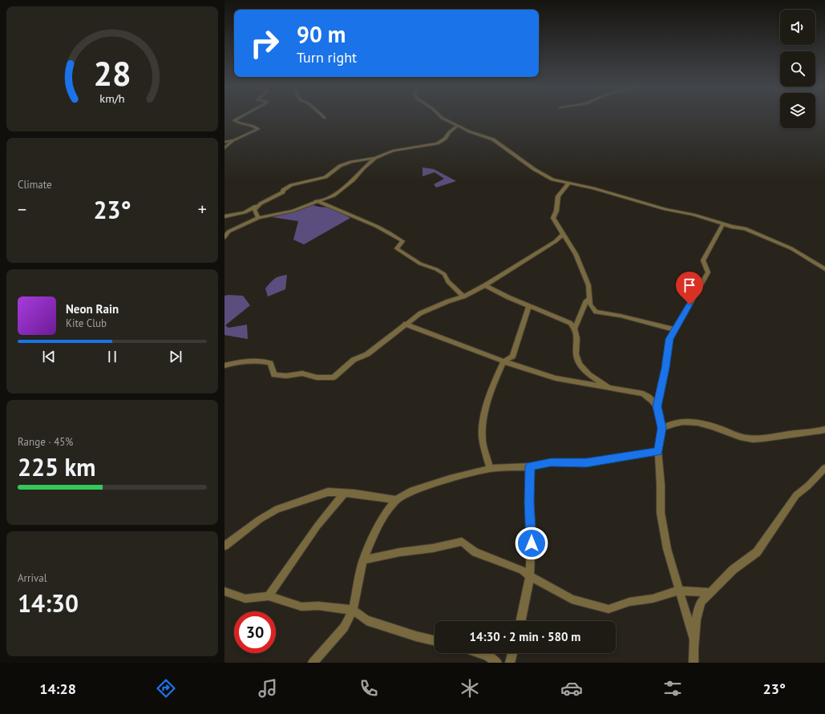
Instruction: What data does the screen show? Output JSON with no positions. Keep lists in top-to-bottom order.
{
  "page": {
    "turn": ["90 m", "Turn right"],
    "tile": [
      "Climate",
      ["Range · 45%", "225 km"],
      ["Arrival", "14:30"]
    ],
    "heat": ["−", "23°", "+"],
    "song": ["Neon Rain", "Kite Club"],
    "limit": "30",
    "trip": "14:30 · 2 min · 580 m",
    "tabs": ["14:28", "23°"],
    "gauge": ["28", "km/h"]
  }
}
